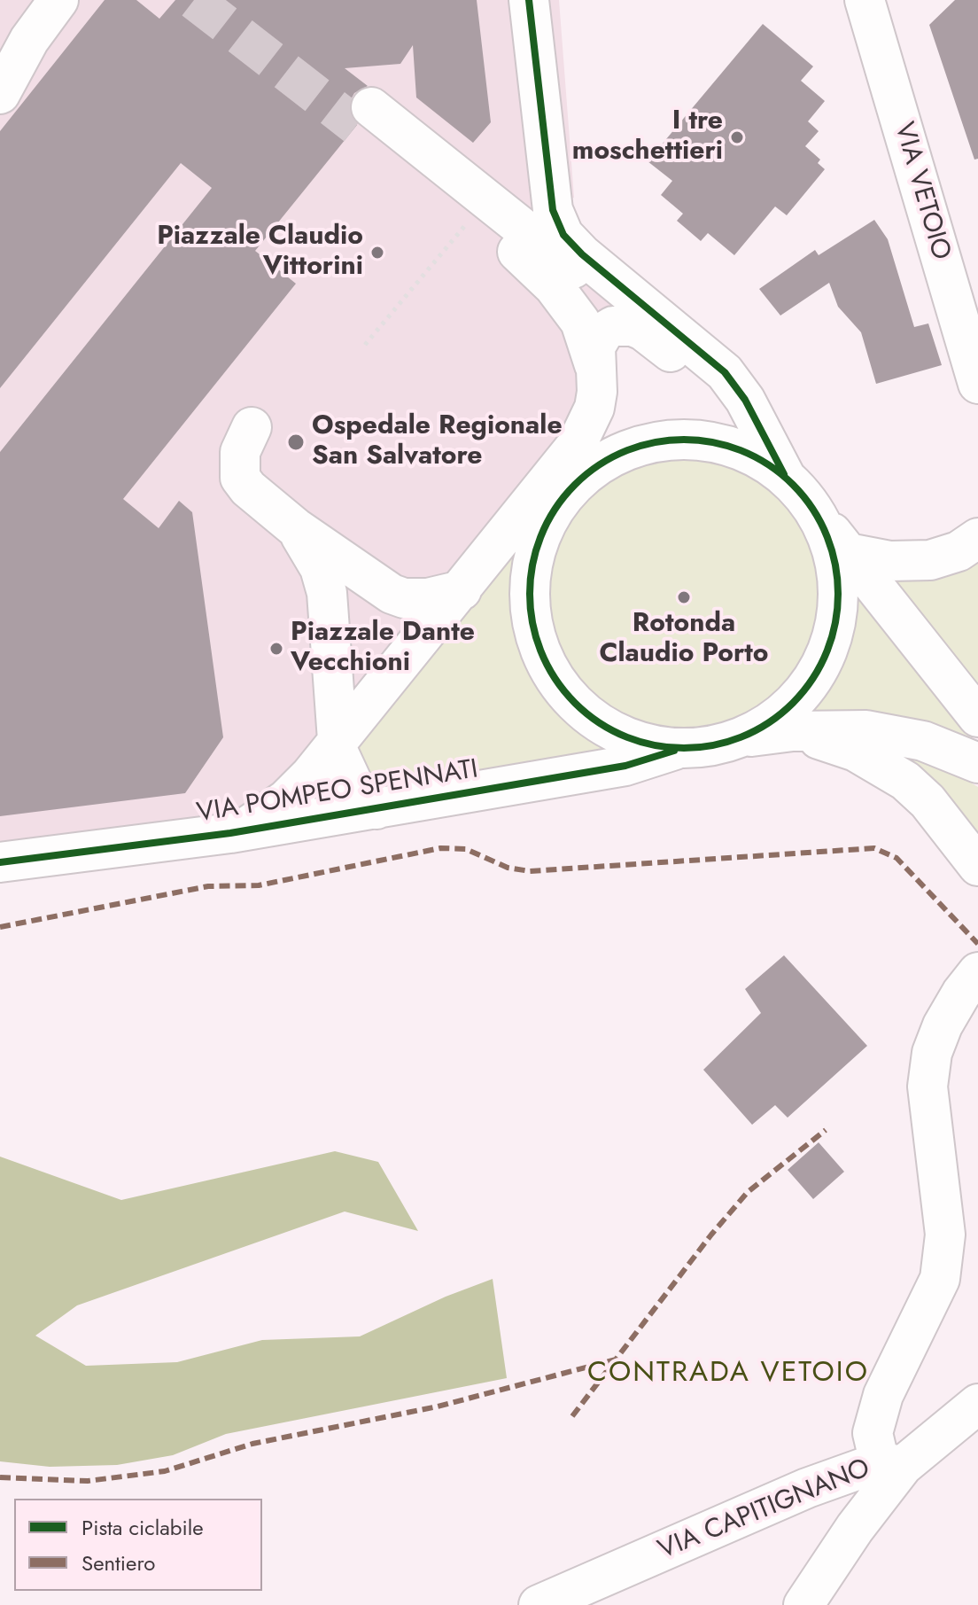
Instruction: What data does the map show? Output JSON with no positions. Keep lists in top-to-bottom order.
{
  "streets": {
    "street": ["VIA VETOIO", "VIA POMPEO SPENNATI", "VIA CAPITIGNANO"]
  },
  "districts": ["CONTRADA VETOIO"],
  "places": [
    "I tre moschettieri",
    "Piazzale Claudio Vittorini",
    "Ospedale Regionale San Salvatore",
    "Rotonda Claudio Porto",
    "Piazzale Dante Vecchioni"
  ],
  "legend": ["Pista ciclabile", "Sentiero"]
}
